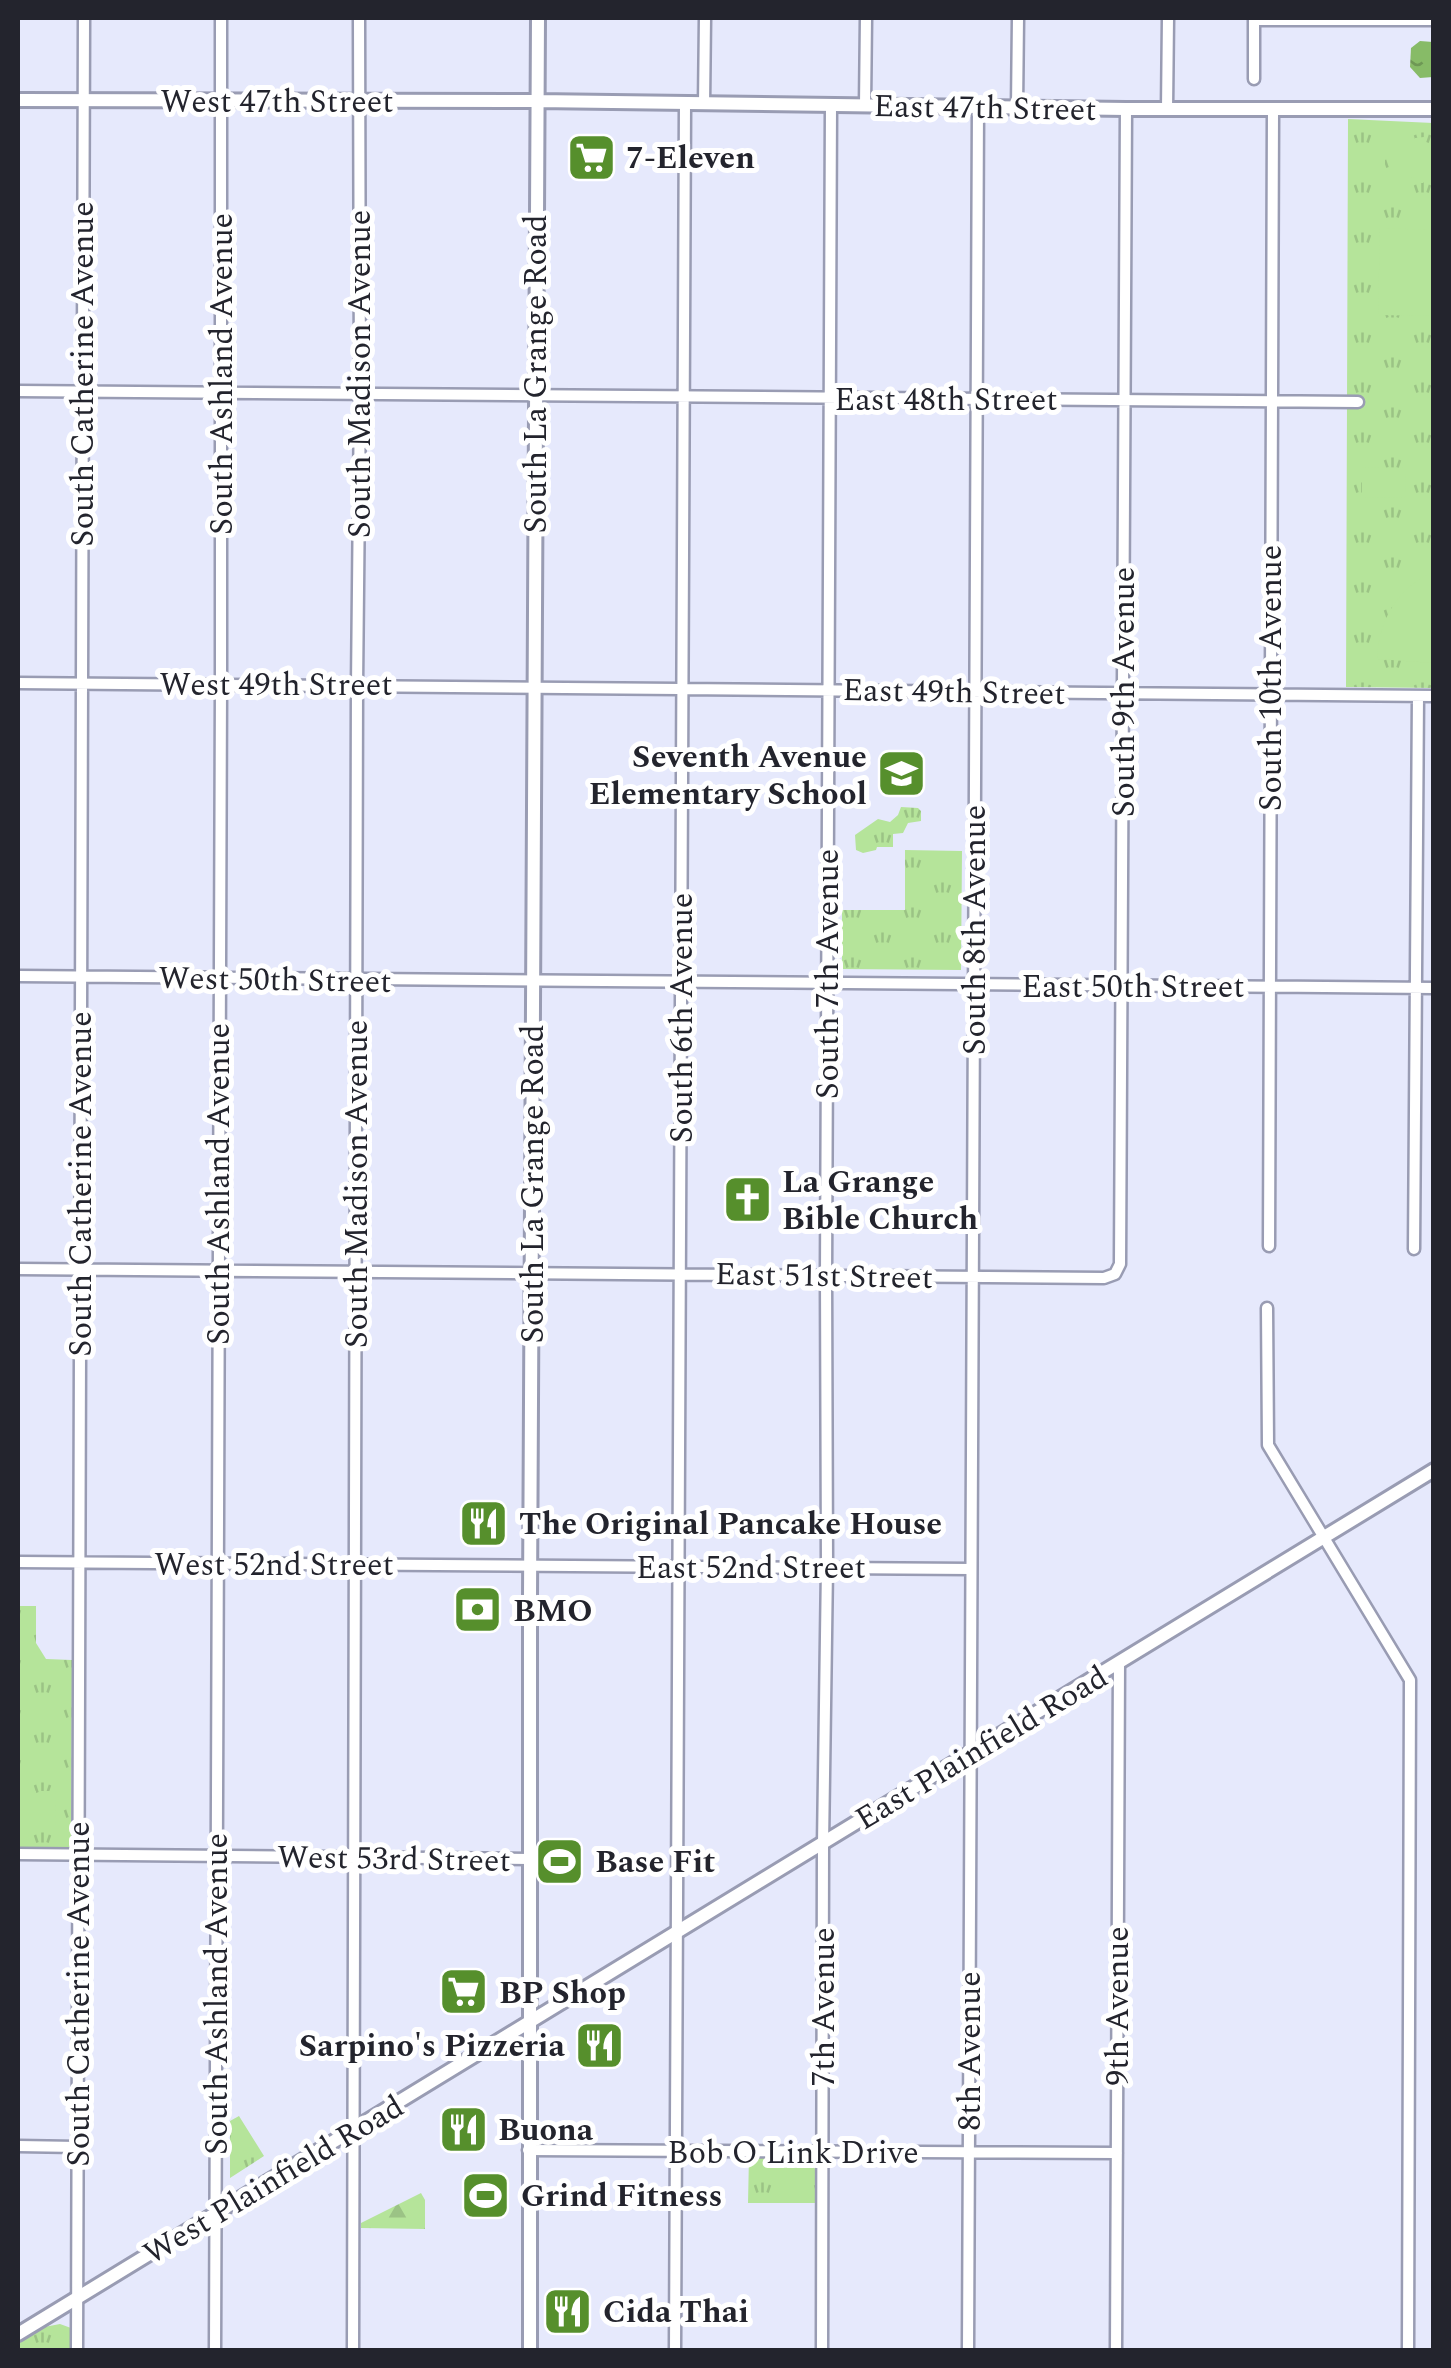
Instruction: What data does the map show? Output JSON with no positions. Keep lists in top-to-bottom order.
{
  "streets": {
    "main road": [
      "West 47th Street",
      "East 47th Street",
      "South La Grange Road",
      "East Plainfield Road",
      "West Plainfield Road"
    ],
    "street": [
      "South Catherine Avenue",
      "South Ashland Avenue",
      "South Madison Avenue",
      "East 48th Street",
      "South 10th Avenue",
      "West 49th Street",
      "East 49th Street",
      "South 9th Avenue",
      "South 8th Avenue",
      "South 7th Avenue",
      "West 50th Street",
      "East 50th Street",
      "South 6th Avenue",
      "East 51st Street",
      "West 52nd Street",
      "East 52nd Street",
      "West 53rd Street",
      "9th Avenue",
      "7th Avenue",
      "8th Avenue",
      "Bob O Link Drive"
    ]
  },
  "crossings": [
    ["West 47th Street", "East 47th Street"],
    ["West 47th Street", "South Catherine Avenue"],
    ["West 47th Street", "South Ashland Avenue"],
    ["West 47th Street", "South Madison Avenue"],
    ["West 47th Street", "South La Grange Road"],
    ["East 47th Street", "South La Grange Road"],
    ["East 47th Street", "South 10th Avenue"],
    ["East 47th Street", "South 9th Avenue"],
    ["East 47th Street", "South 8th Avenue"],
    ["East 47th Street", "South 7th Avenue"],
    ["East 47th Street", "South 6th Avenue"],
    ["South Catherine Avenue", "East 48th Street"],
    ["South Catherine Avenue", "West 49th Street"],
    ["South Catherine Avenue", "West 50th Street"],
    ["South Catherine Avenue", "East 51st Street"],
    ["South Catherine Avenue", "West 52nd Street"],
    ["South Catherine Avenue", "West 53rd Street"],
    ["South Catherine Avenue", "West Plainfield Road"],
    ["South Ashland Avenue", "East 48th Street"],
    ["South Ashland Avenue", "West 49th Street"],
    ["South Ashland Avenue", "West 50th Street"],
    ["South Ashland Avenue", "East 51st Street"],
    ["South Ashland Avenue", "West 52nd Street"],
    ["South Ashland Avenue", "West 53rd Street"],
    ["South Ashland Avenue", "West Plainfield Road"],
    ["South Madison Avenue", "East 48th Street"],
    ["South Madison Avenue", "West 49th Street"],
    ["South Madison Avenue", "West 50th Street"],
    ["South Madison Avenue", "East 51st Street"],
    ["South Madison Avenue", "West 52nd Street"],
    ["South Madison Avenue", "West 53rd Street"],
    ["South Madison Avenue", "West Plainfield Road"],
    ["South La Grange Road", "East 48th Street"],
    ["South La Grange Road", "West 49th Street"],
    ["South La Grange Road", "East 49th Street"],
    ["South La Grange Road", "West 50th Street"],
    ["South La Grange Road", "East 50th Street"],
    ["South La Grange Road", "East 51st Street"],
    ["South La Grange Road", "West 52nd Street"],
    ["South La Grange Road", "East 52nd Street"],
    ["South La Grange Road", "East Plainfield Road"],
    ["South La Grange Road", "West 53rd Street"],
    ["South La Grange Road", "Bob O Link Drive"],
    ["South La Grange Road", "West Plainfield Road"],
    ["East 48th Street", "South 10th Avenue"],
    ["East 48th Street", "South 9th Avenue"],
    ["East 48th Street", "South 8th Avenue"],
    ["East 48th Street", "South 7th Avenue"],
    ["East 48th Street", "South 6th Avenue"],
    ["South 10th Avenue", "East 49th Street"],
    ["South 10th Avenue", "East 50th Street"],
    ["West 49th Street", "East 49th Street"],
    ["East 49th Street", "South 9th Avenue"],
    ["East 49th Street", "South 8th Avenue"],
    ["East 49th Street", "South 7th Avenue"],
    ["East 49th Street", "South 6th Avenue"],
    ["South 9th Avenue", "East 50th Street"],
    ["South 9th Avenue", "East 51st Street"],
    ["South 8th Avenue", "East 50th Street"],
    ["South 8th Avenue", "East 51st Street"],
    ["South 8th Avenue", "East 52nd Street"],
    ["South 8th Avenue", "East Plainfield Road"],
    ["South 8th Avenue", "8th Avenue"],
    ["South 7th Avenue", "East 50th Street"],
    ["South 7th Avenue", "East 51st Street"],
    ["South 7th Avenue", "East 52nd Street"],
    ["South 7th Avenue", "East Plainfield Road"],
    ["South 7th Avenue", "7th Avenue"],
    ["West 50th Street", "East 50th Street"],
    ["East 50th Street", "South 6th Avenue"],
    ["South 6th Avenue", "East 51st Street"],
    ["South 6th Avenue", "East 52nd Street"],
    ["South 6th Avenue", "East Plainfield Road"],
    ["South 6th Avenue", "Bob O Link Drive"],
    ["West 52nd Street", "East 52nd Street"],
    ["East Plainfield Road", "9th Avenue"],
    ["East Plainfield Road", "7th Avenue"],
    ["East Plainfield Road", "8th Avenue"],
    ["East Plainfield Road", "West Plainfield Road"],
    ["9th Avenue", "Bob O Link Drive"],
    ["7th Avenue", "Bob O Link Drive"],
    ["8th Avenue", "Bob O Link Drive"]
  ],
  "places": {
    "supermarket": ["7-Eleven", "BP Shop"],
    "school or university": ["Seventh Avenue Elementary School"],
    "church": ["La Grange Bible Church"],
    "restaurant": [
      "The Original Pancake House",
      "Sarpino's Pizzeria",
      "Buona",
      "Cida Thai"
    ],
    "bank": ["BMO"],
    "sports": ["Base Fit", "Grind Fitness"]
  }
}
